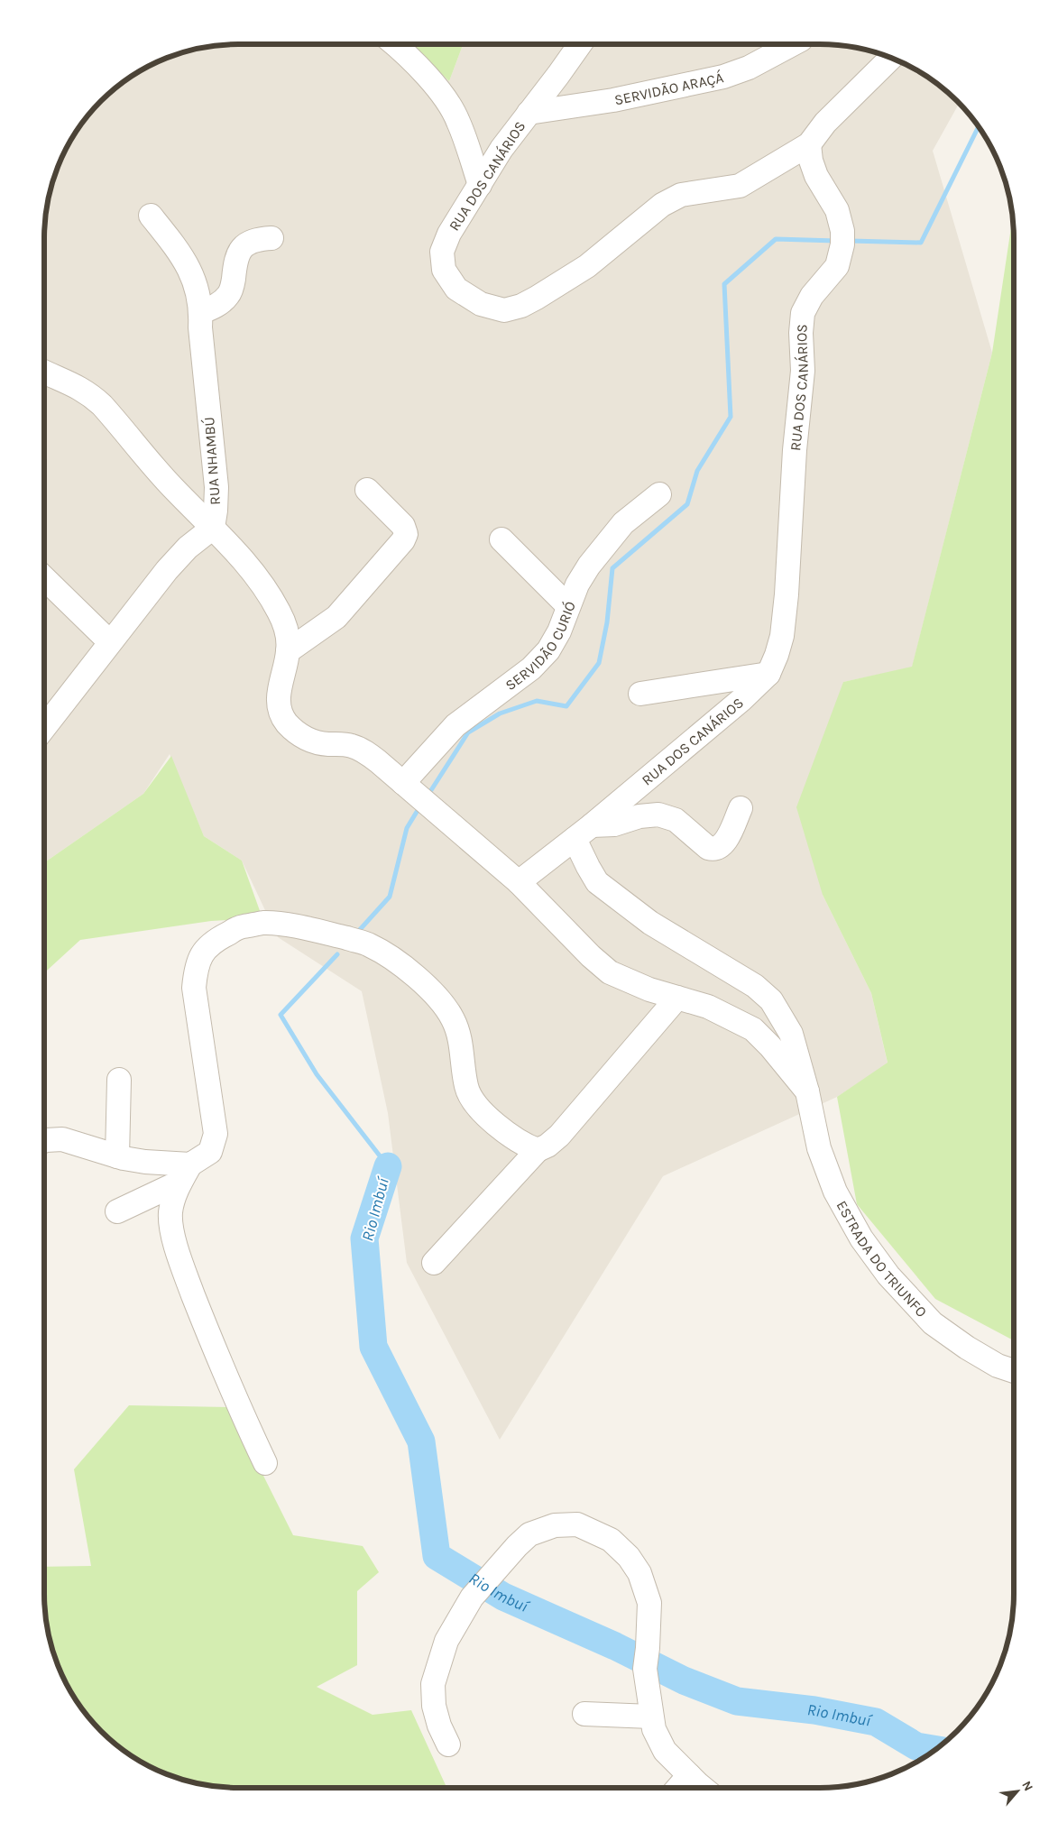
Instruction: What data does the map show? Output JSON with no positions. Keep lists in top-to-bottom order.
{
  "streets": {
    "street": [
      "SERVIDÃO ARAÇÁ",
      "RUA DOS CANÁRIOS",
      "RUA NHAMBÚ",
      "SERVIDÃO CURIÓ",
      "ESTRADA DO TRIUNFO"
    ]
  },
  "crossings": [
    ["SERVIDÃO ARAÇÁ", "RUA DOS CANÁRIOS"],
    ["RUA DOS CANÁRIOS", "ESTRADA DO TRIUNFO"]
  ],
  "water": ["Rio Imbuí"],
  "north": "top right"
}
